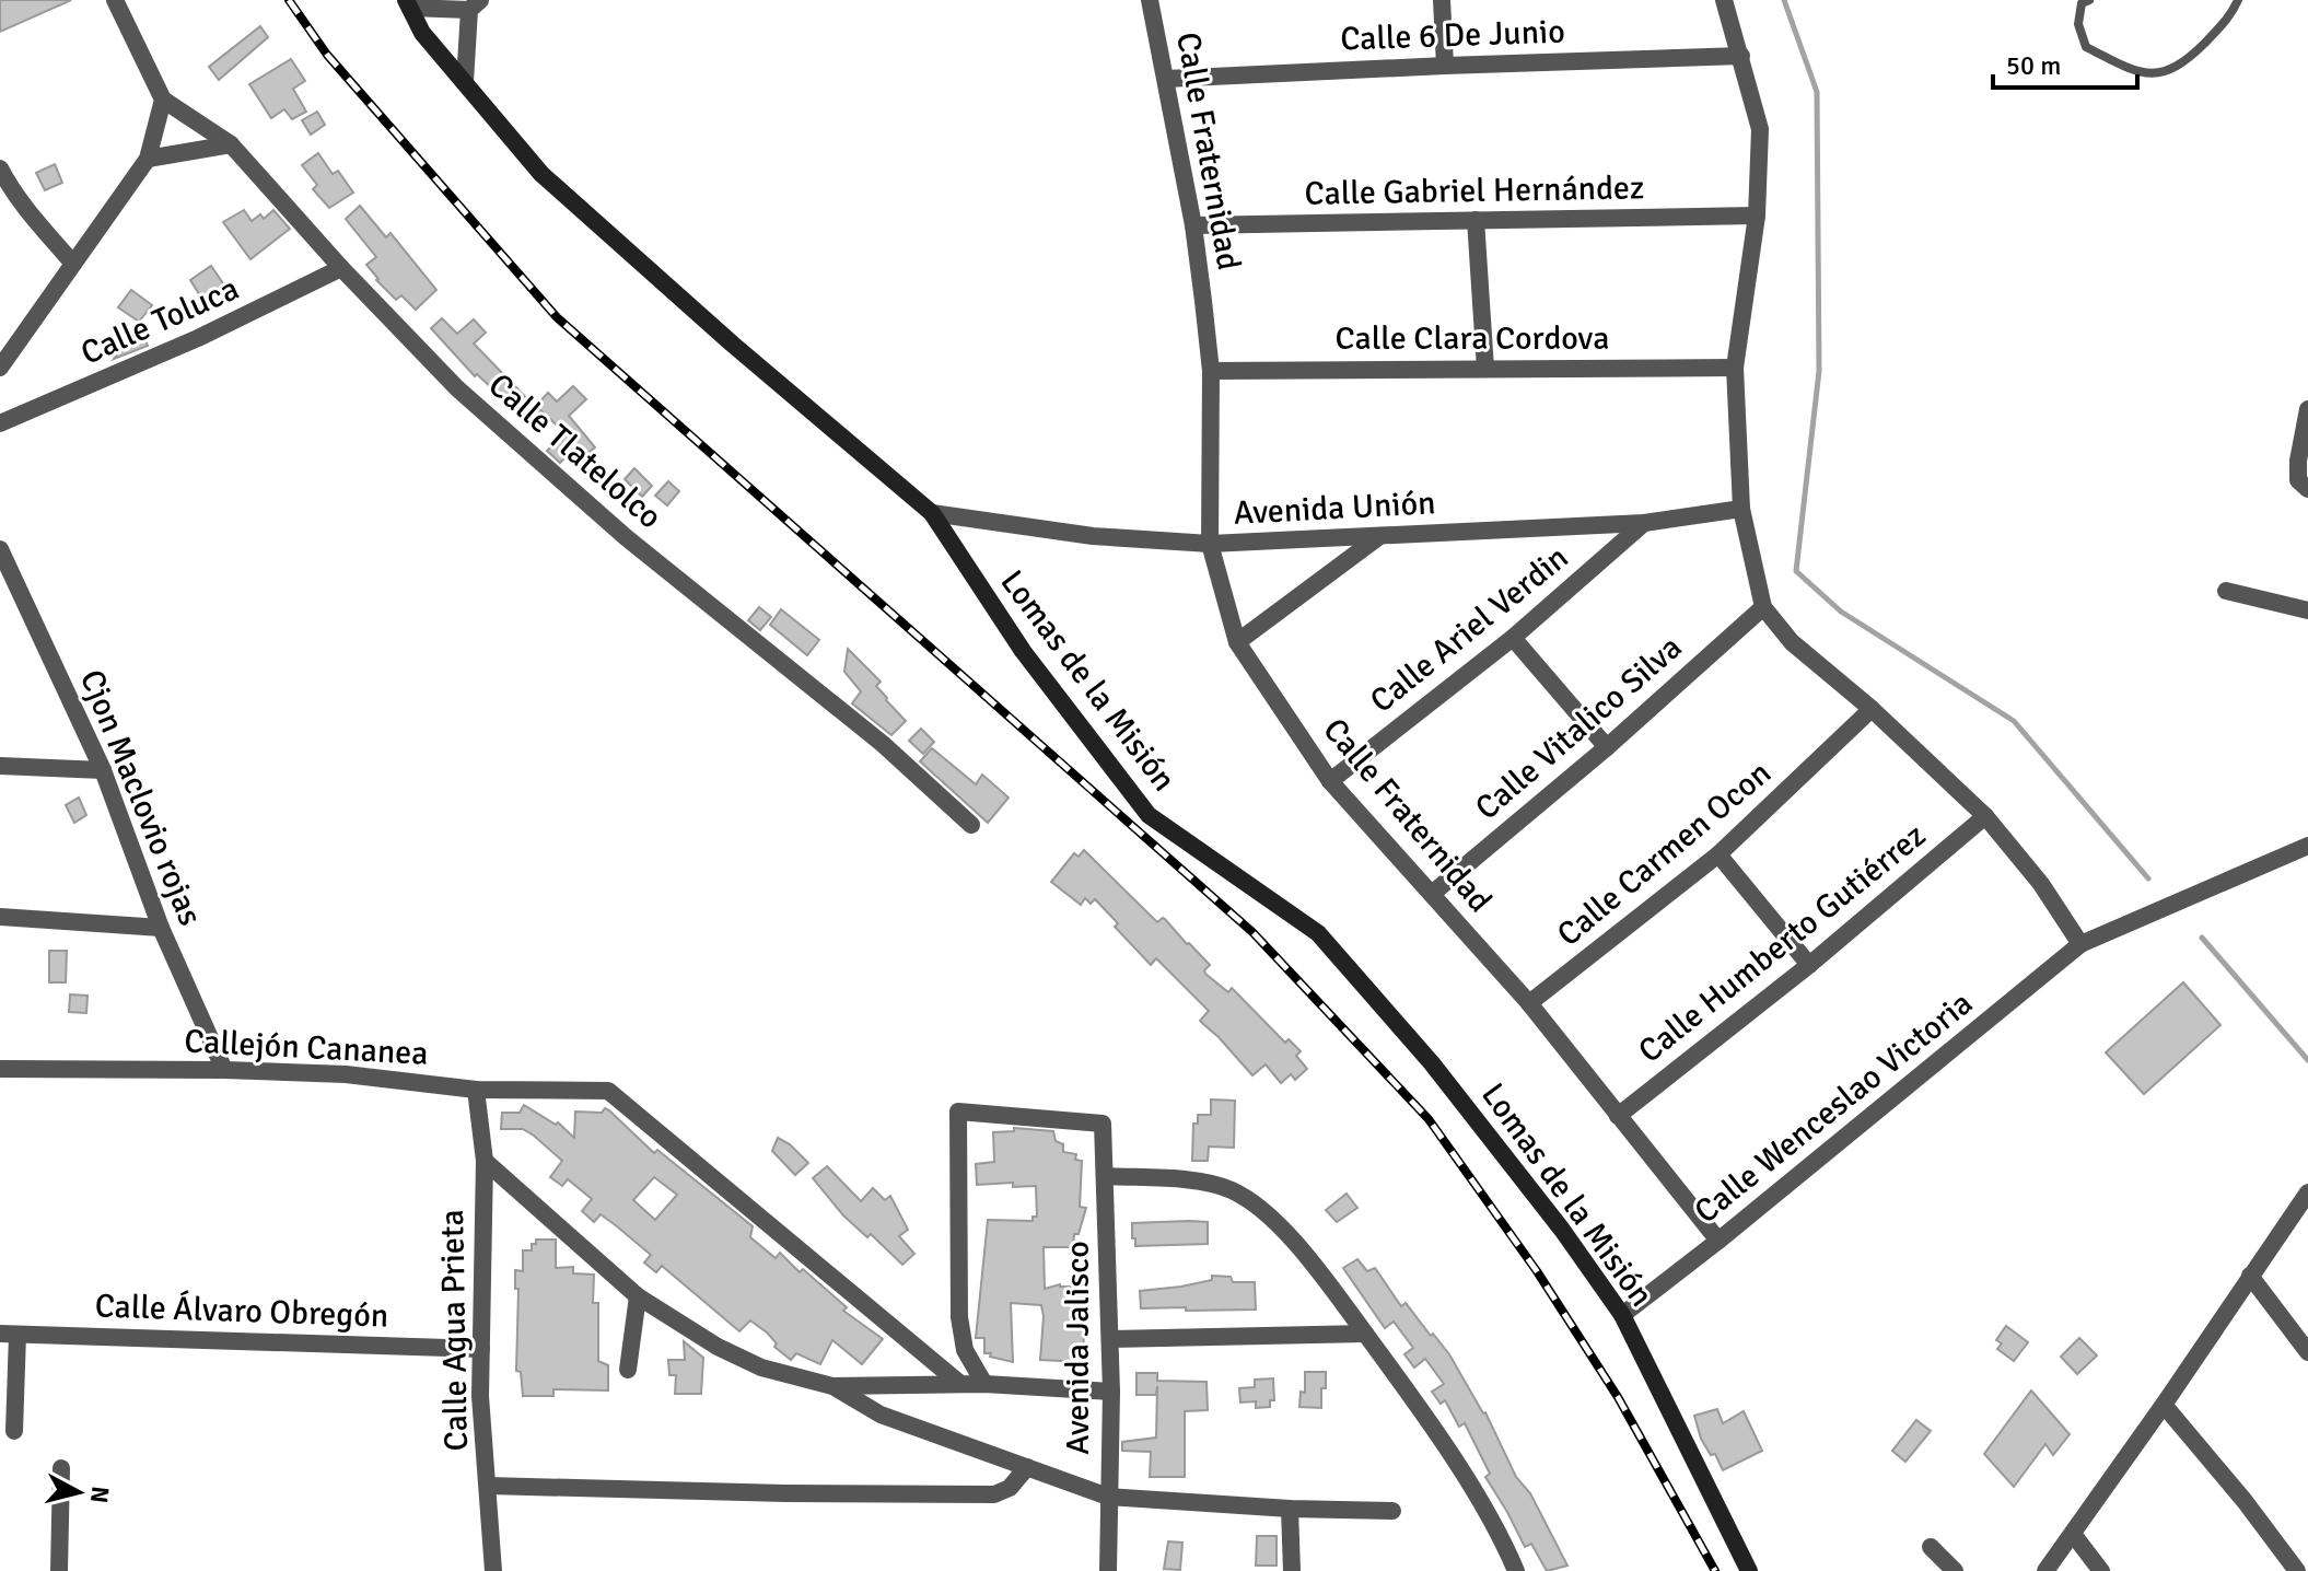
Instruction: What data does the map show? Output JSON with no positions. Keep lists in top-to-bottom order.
{
  "streets": {
    "street": [
      "Calle 6 De Junio",
      "Calle Fraternidad",
      "Calle Gabriel Hernández",
      "Calle Toluca",
      "Calle Clara Cordova",
      "Calle Tlatelolco",
      "Avenida Unión",
      "Calle Ariel Verdin",
      "Lomas de la Misión",
      "Calle Vitalico Silva",
      "Cjon Maclovio rojas",
      "Calle Carmen Ocon",
      "Calle Humberto Gutiérrez",
      "Callejón Cananea",
      "Calle Wenceslao Victoria",
      "Calle Álvaro Obregón",
      "Calle Agua Prieta",
      "Avenida Jalisco"
    ]
  },
  "crossings": [
    ["Calle 6 De Junio", "Calle Fraternidad"],
    ["Calle Fraternidad", "Calle Gabriel Hernández"],
    ["Calle Fraternidad", "Calle Clara Cordova"],
    ["Calle Fraternidad", "Avenida Unión"],
    ["Calle Fraternidad", "Calle Ariel Verdin"],
    ["Calle Fraternidad", "Calle Vitalico Silva"],
    ["Calle Fraternidad", "Calle Carmen Ocon"],
    ["Calle Fraternidad", "Calle Humberto Gutiérrez"],
    ["Calle Fraternidad", "Calle Wenceslao Victoria"],
    ["Calle Toluca", "Calle Tlatelolco"],
    ["Avenida Unión", "Calle Ariel Verdin"],
    ["Avenida Unión", "Lomas de la Misión"],
    ["Lomas de la Misión", "Calle Wenceslao Victoria"],
    ["Cjon Maclovio rojas", "Callejón Cananea"],
    ["Callejón Cananea", "Calle Agua Prieta"],
    ["Calle Álvaro Obregón", "Calle Agua Prieta"]
  ],
  "scale_bar": "50 m",
  "north": "right"
}
